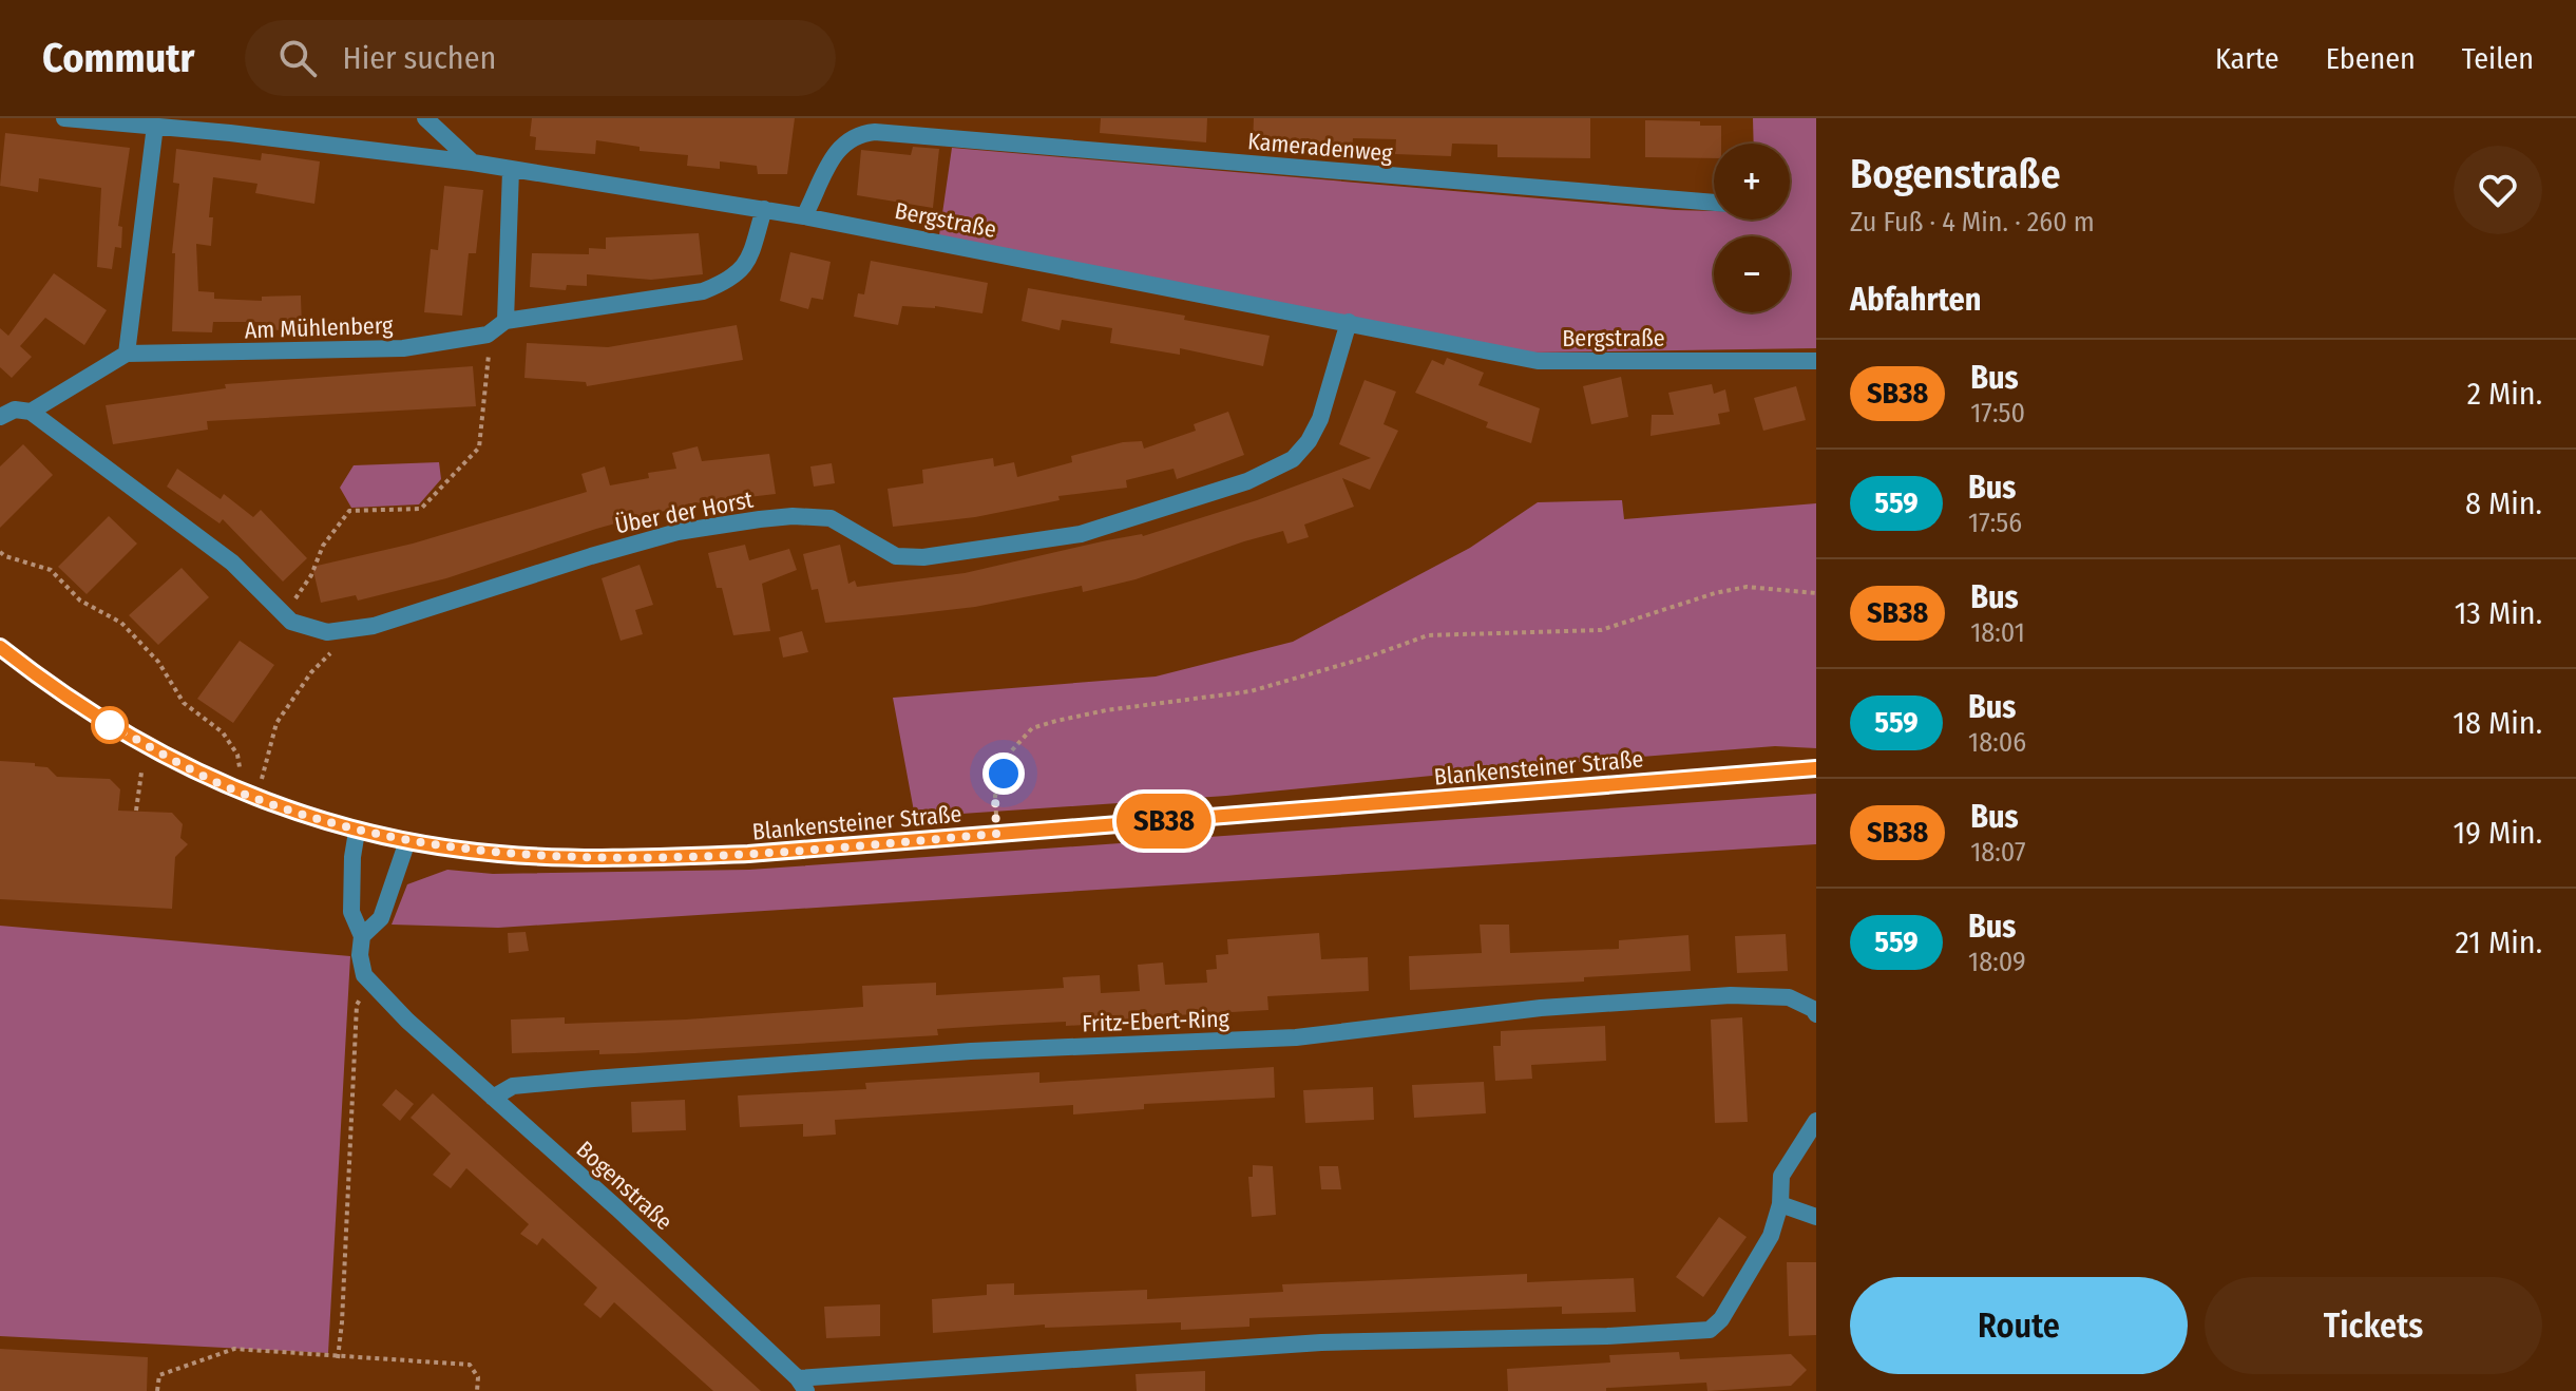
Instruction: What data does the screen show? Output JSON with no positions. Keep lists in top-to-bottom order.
{
  "streets": {
    "main road": ["Blankensteiner Straße"],
    "street": [
      "Kameradenweg",
      "Bergstraße",
      "Am Mühlenberg",
      "Über der Horst",
      "Fritz-Ebert-Ring",
      "Bogenstraße"
    ]
  },
  "crossings": [
    ["Kameradenweg", "Bergstraße"],
    ["Bergstraße", "Am Mühlenberg"],
    ["Bergstraße", "Über der Horst"],
    ["Fritz-Ebert-Ring", "Bogenstraße"]
  ],
  "lines": ["bus line SB38"],
  "page": {
    "header": "Commutr",
    "search": "Hier suchen",
    "nav": ["Karte", "Ebenen", "Teilen"],
    "on_map": "SB38",
    "heading": [
      ["Bogenstraße", "Zu Fuß · 4 Min. · 260 m"],
      "Abfahrten"
    ],
    "map_buttons": ["+", "−"],
    "list": [
      {
        "mark": "SB38",
        "name": "Bus",
        "note": "17:50",
        "value": "2 Min."
      },
      {
        "mark": "559",
        "name": "Bus",
        "note": "17:56",
        "value": "8 Min."
      },
      {
        "mark": "SB38",
        "name": "Bus",
        "note": "18:01",
        "value": "13 Min."
      },
      {
        "mark": "559",
        "name": "Bus",
        "note": "18:06",
        "value": "18 Min."
      },
      {
        "mark": "SB38",
        "name": "Bus",
        "note": "18:07",
        "value": "19 Min."
      },
      {
        "mark": "559",
        "name": "Bus",
        "note": "18:09",
        "value": "21 Min."
      }
    ],
    "buttons": ["Route", "Tickets"]
  }
}
